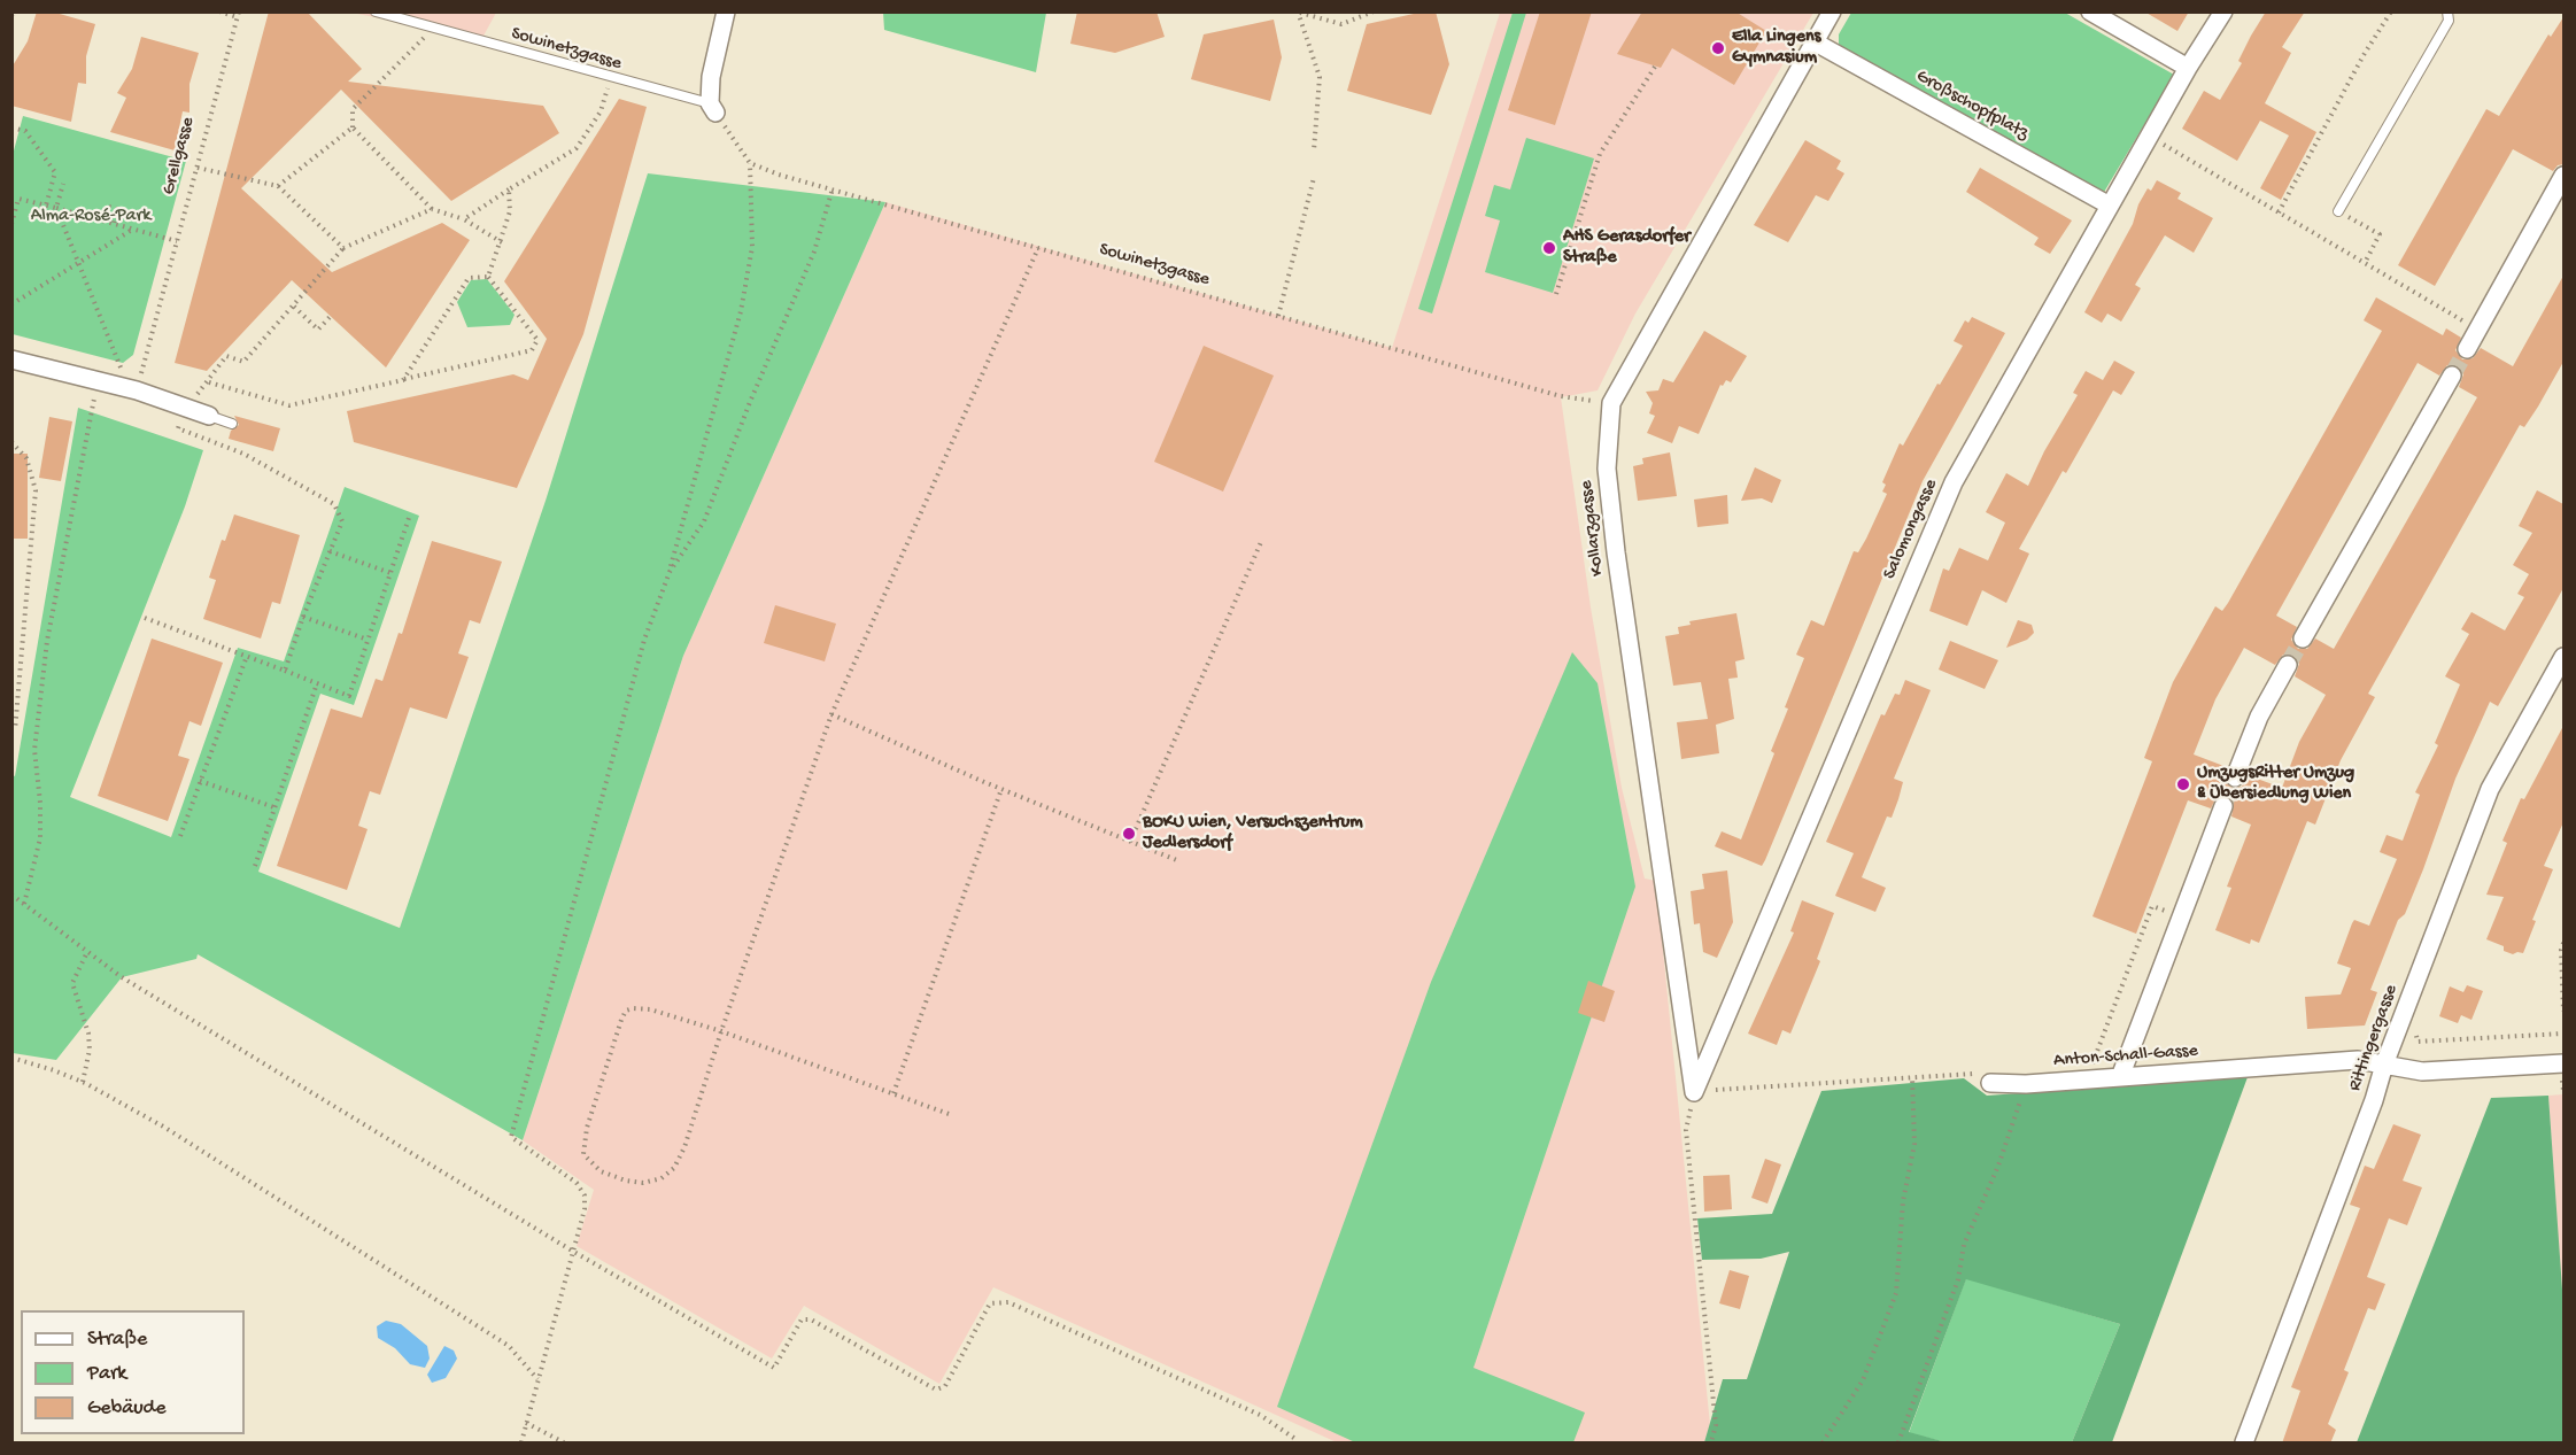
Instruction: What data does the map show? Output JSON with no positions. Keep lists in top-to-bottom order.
{
  "streets": {
    "street": [
      "Großschopfplatz",
      "Kollarzgasse",
      "Salomongasse",
      "Rittingergasse",
      "Anton-Schall-Gasse"
    ],
    "lane": ["Sowinetzgasse"],
    "path": ["Grellgasse"]
  },
  "crossings": [
    ["Sowinetzgasse", "Kollarzgasse"],
    ["Großschopfplatz", "Kollarzgasse"],
    ["Großschopfplatz", "Salomongasse"],
    ["Kollarzgasse", "Salomongasse"],
    ["Rittingergasse", "Anton-Schall-Gasse"]
  ],
  "parks": ["Alma-Rosé-Park"],
  "places": [
    "Ella Lingens Gymnasium",
    "AHS Gerasdorfer Straße",
    "UmzugsRitter Umzug & Übersiedlung Wien",
    "BOKU Wien, Versuchszentrum Jedlersdorf"
  ],
  "legend": ["Straße", "Park", "Gebäude"]
}
